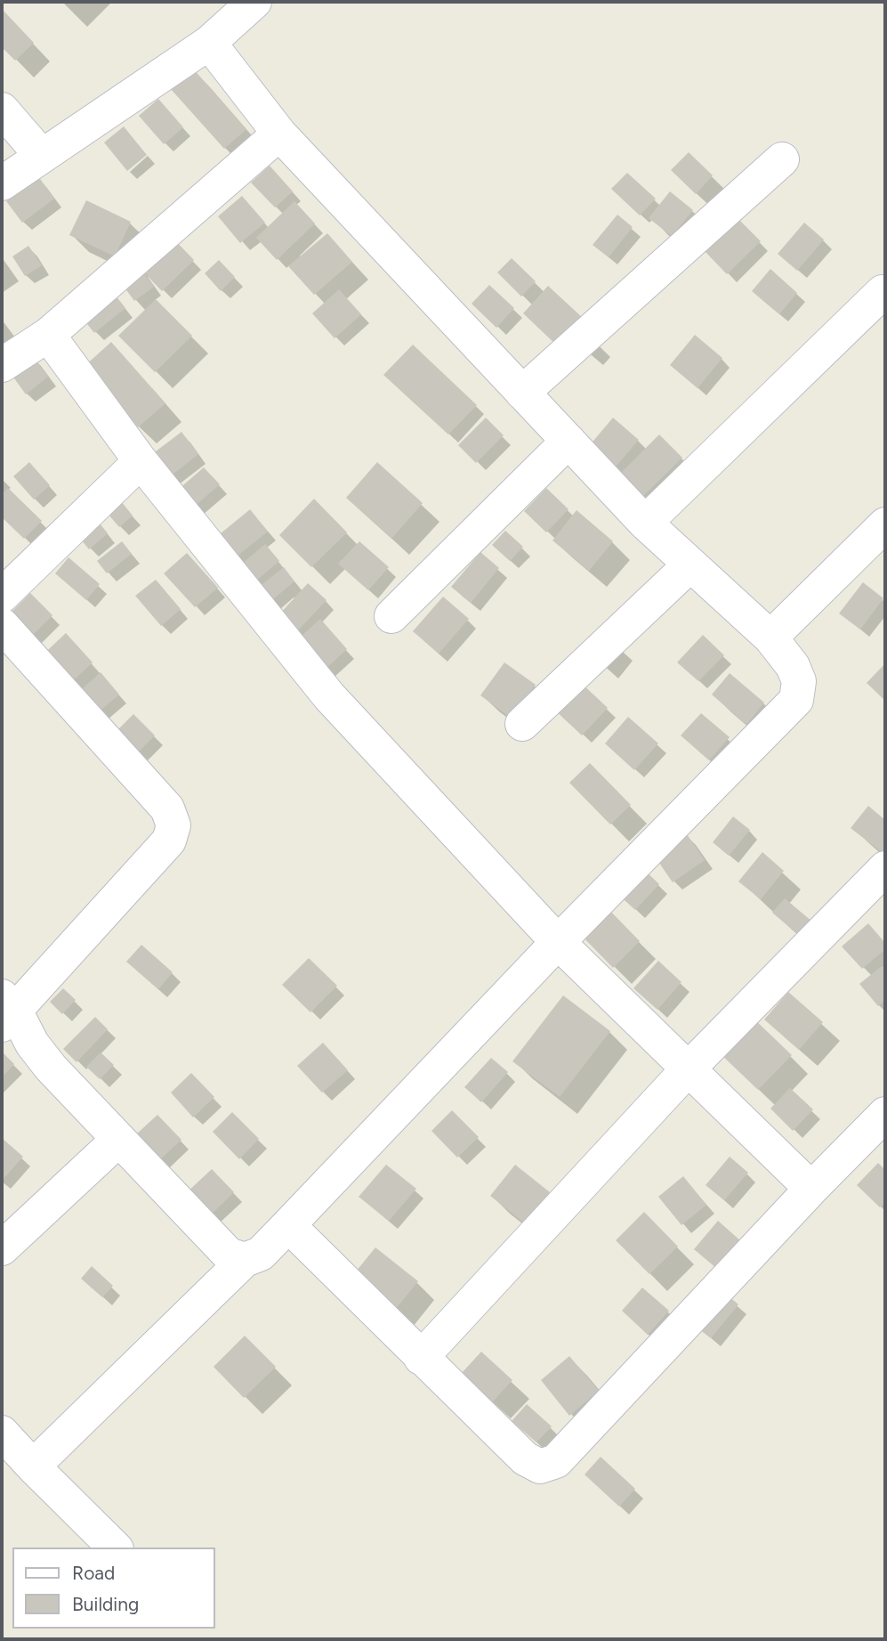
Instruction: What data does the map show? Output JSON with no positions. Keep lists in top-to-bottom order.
{
  "legend": ["Road", "Building"]
}
